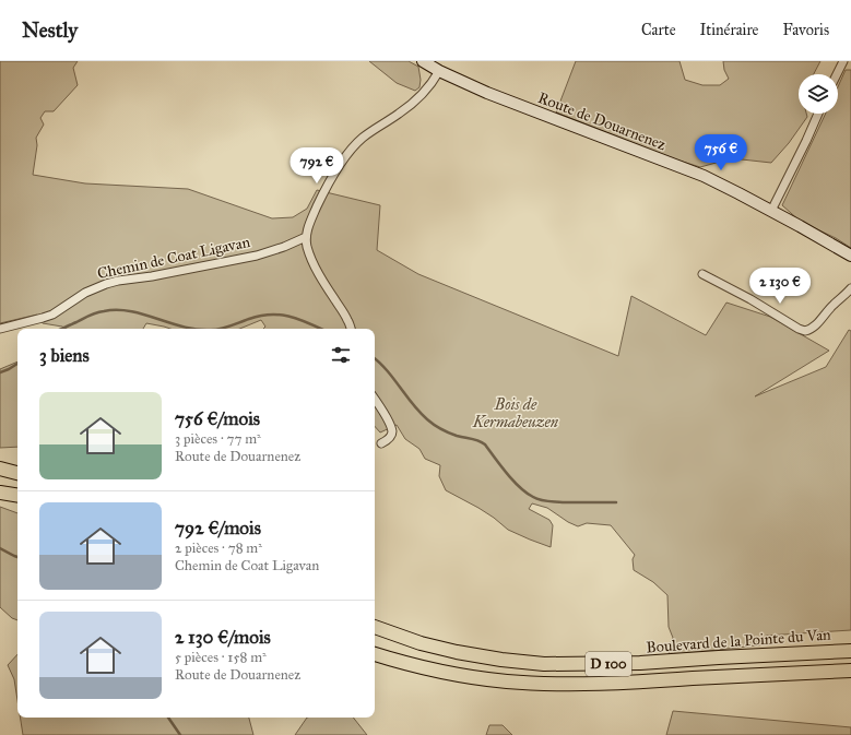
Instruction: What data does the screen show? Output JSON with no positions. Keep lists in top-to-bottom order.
{
  "streets": {
    "highway": ["Boulevard de la Pointe du Van", "D 100"],
    "main road": ["Route de Douarnenez"],
    "street": ["Chemin de Coat Ligavan"]
  },
  "parks": ["Bois de Kermabeuzen"],
  "page": {
    "header": "Nestly",
    "nav": ["Carte", "Itinéraire", "Favoris"],
    "price": ["756 €", "792 €", "2 130 €"],
    "heading": "3 biens",
    "list": [
      {
        "name": "756 €/mois",
        "note": "3 pièces · 77 m² · Route de Douarnenez"
      },
      {
        "name": "792 €/mois",
        "note": "2 pièces · 78 m² · Chemin de Coat Ligavan"
      },
      {
        "name": "2 130 €/mois",
        "note": "5 pièces · 158 m² · Route de Douarnenez"
      }
    ]
  }
}
